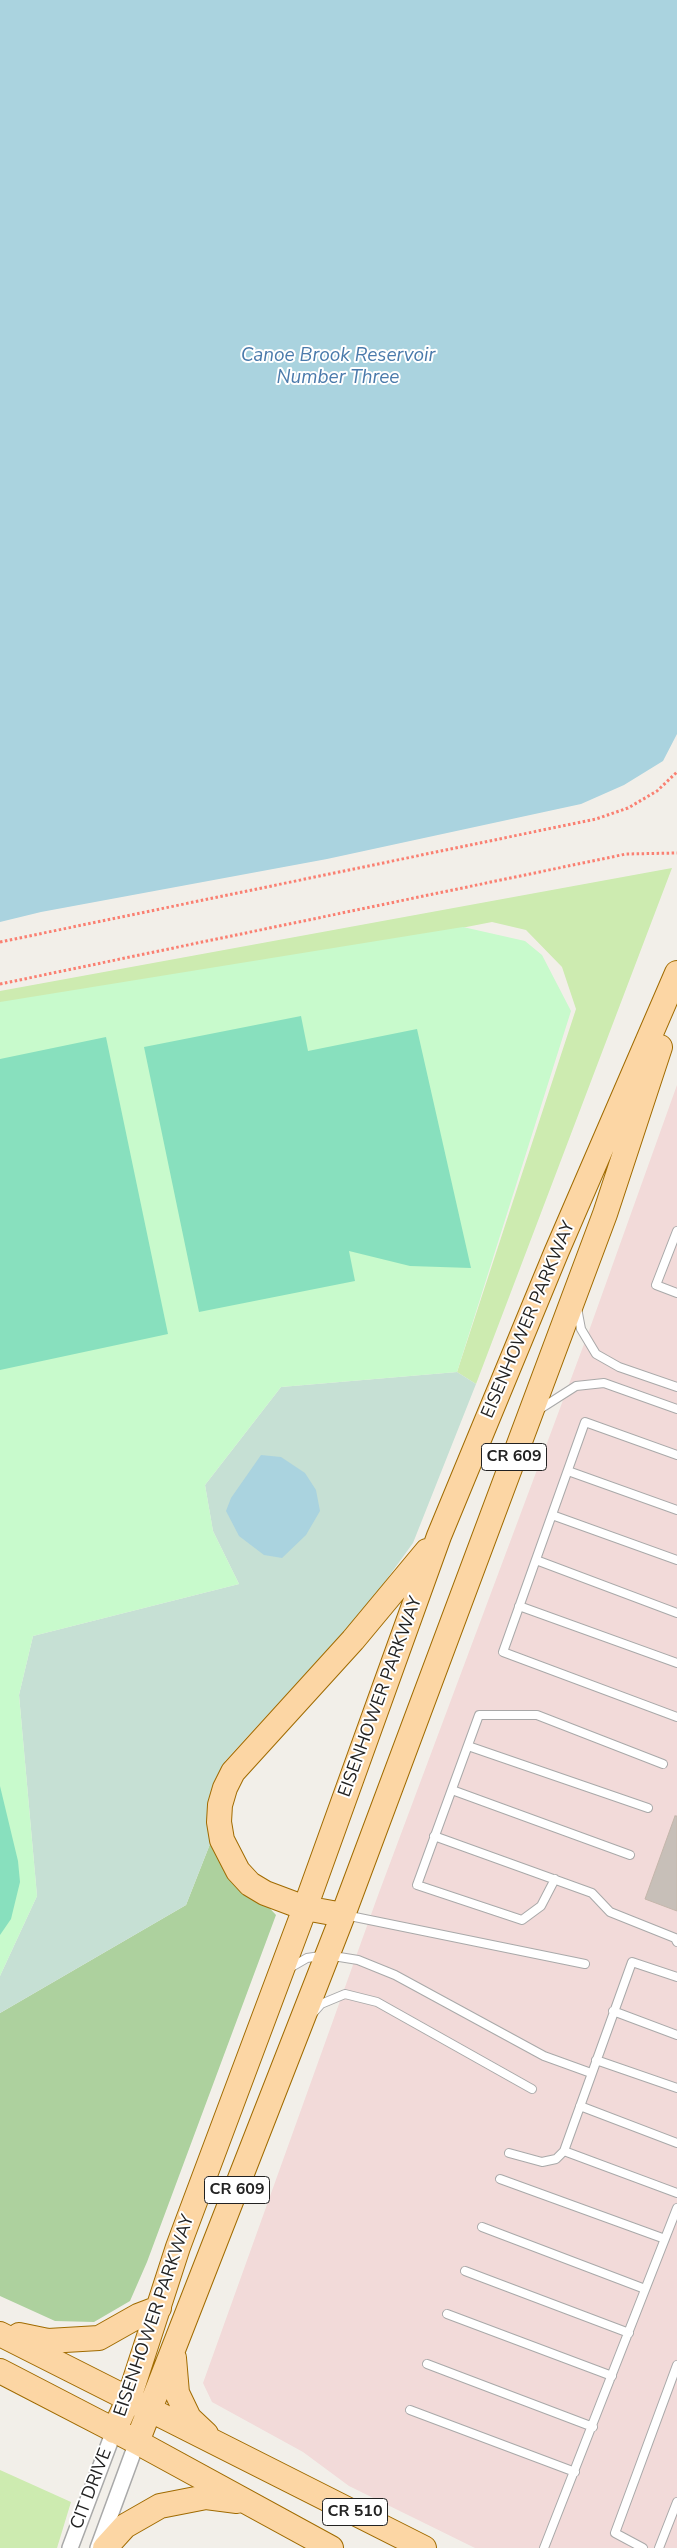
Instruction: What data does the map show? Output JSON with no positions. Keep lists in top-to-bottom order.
{
  "streets": {
    "main road": ["EISENHOWER PARKWAY", "CR 609", "CR 510"],
    "street": ["CIT DRIVE"]
  },
  "crossings": [
    ["EISENHOWER PARKWAY", "CIT DRIVE"],
    ["EISENHOWER PARKWAY", "CR 510"],
    ["CIT DRIVE", "CR 510"]
  ],
  "water": ["Canoe Brook Reservoir Number Three"]
}
